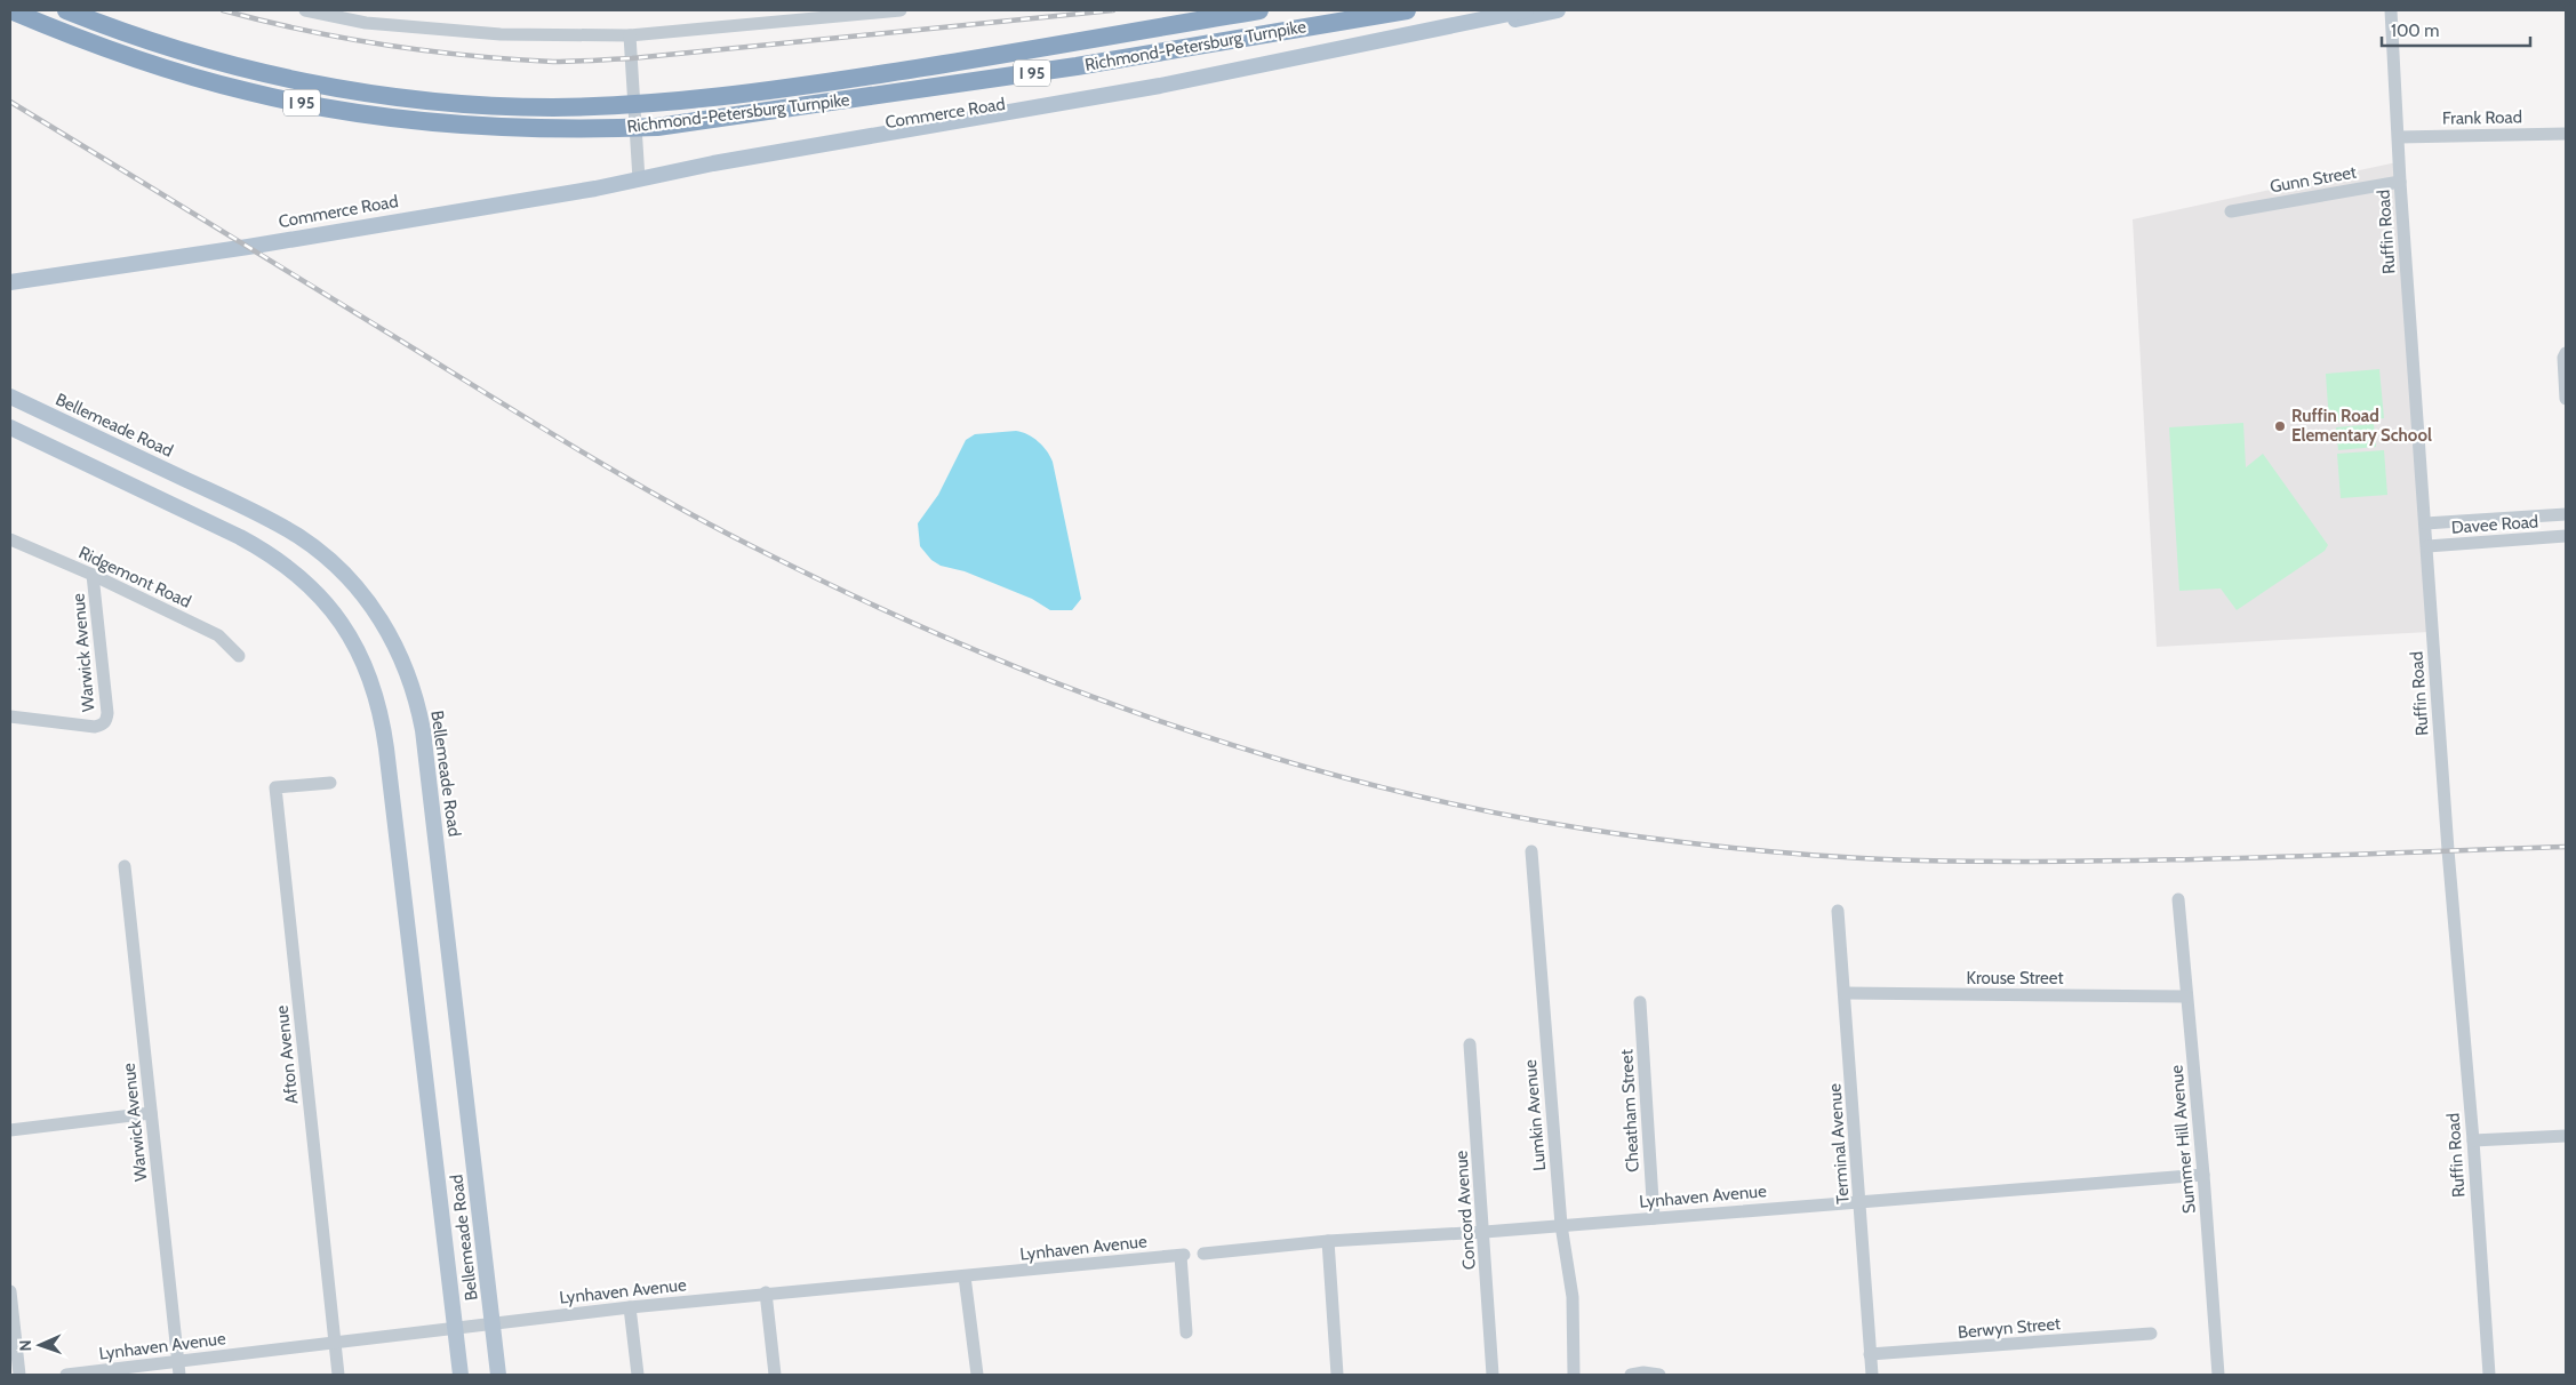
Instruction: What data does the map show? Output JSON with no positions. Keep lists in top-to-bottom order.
{
  "streets": {
    "highway": ["Richmond-Petersburg Turnpike", "I 95"],
    "main road": ["Commerce Road", "Bellemeade Road"],
    "street": [
      "Frank Road",
      "Gunn Street",
      "Ruffin Road",
      "Davee Road",
      "Ridgemont Road",
      "Warwick Avenue",
      "Krouse Street",
      "Afton Avenue",
      "Cheatham Street",
      "Lumkin Avenue",
      "Summer Hill Avenue",
      "Terminal Avenue",
      "Lynhaven Avenue",
      "Concord Avenue",
      "Berwyn Street"
    ]
  },
  "crossings": [
    ["Frank Road", "Ruffin Road"],
    ["Gunn Street", "Ruffin Road"],
    ["Ruffin Road", "Davee Road"],
    ["Bellemeade Road", "Lynhaven Avenue"],
    ["Ridgemont Road", "Warwick Avenue"],
    ["Warwick Avenue", "Lynhaven Avenue"],
    ["Krouse Street", "Summer Hill Avenue"],
    ["Krouse Street", "Terminal Avenue"],
    ["Afton Avenue", "Lynhaven Avenue"],
    ["Cheatham Street", "Lynhaven Avenue"],
    ["Lumkin Avenue", "Lynhaven Avenue"],
    ["Summer Hill Avenue", "Lynhaven Avenue"],
    ["Terminal Avenue", "Lynhaven Avenue"],
    ["Terminal Avenue", "Berwyn Street"],
    ["Lynhaven Avenue", "Concord Avenue"]
  ],
  "places": ["Ruffin Road Elementary School"],
  "scale_bar": "100 m",
  "north": "left"
}
